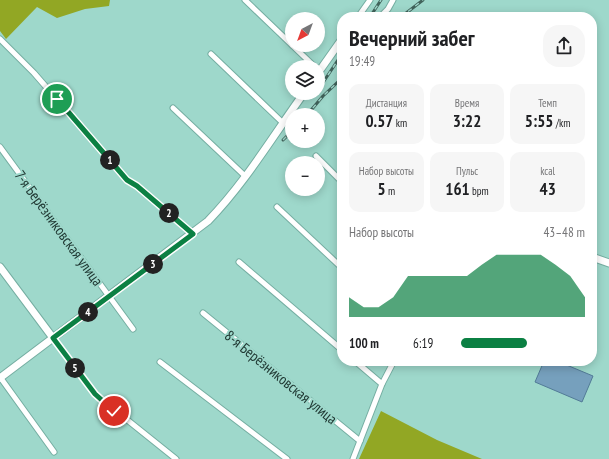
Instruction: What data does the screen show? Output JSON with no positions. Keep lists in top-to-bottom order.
{
  "streets": {
    "street": ["7-я Берёзниковская улица", "8-я Берёзниковская улица"]
  },
  "north": "bottom left",
  "page": {
    "map_buttons": ["+", "−"],
    "heading": ["Вечерний забег", "19:49"],
    "stats": [
      ["Дистанция", "0.57 km"],
      ["Время", "3:22"],
      ["Темп", "5:55 /km"],
      ["Набор высоты", "5 m"],
      ["Пульс", "161 bpm"],
      ["kcal", "43"]
    ],
    "pins": [
      "1",
      "2",
      "3",
      "4",
      "5"
    ],
    "chart": ["Набор высоты", "43–48 m"],
    "list": [
      {
        "name": "100 m",
        "note": "6:19"
      }
    ]
  }
}
